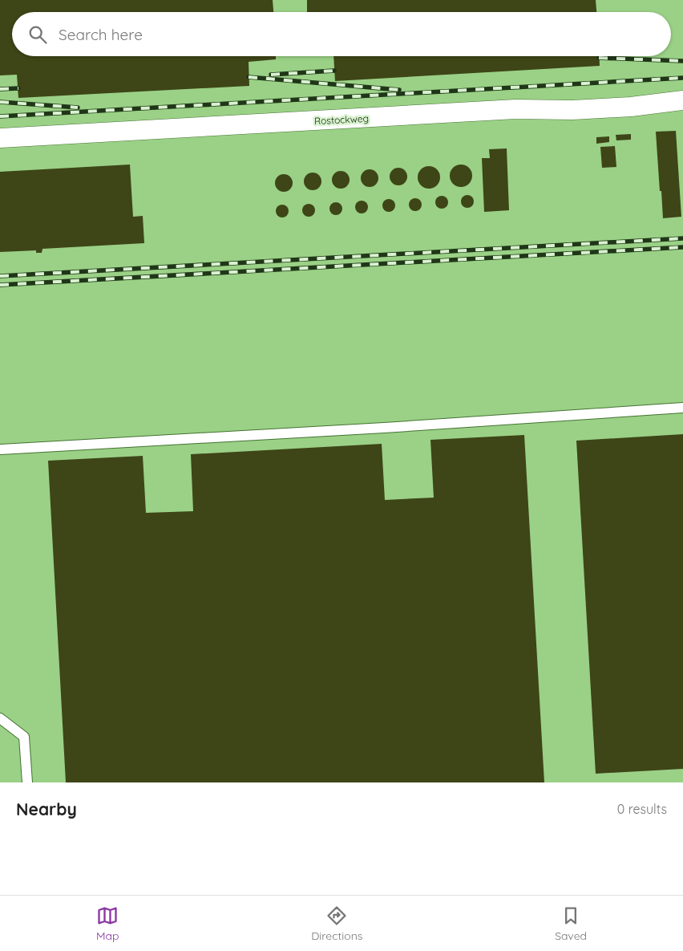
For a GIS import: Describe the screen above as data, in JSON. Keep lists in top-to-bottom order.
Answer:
{
  "streets": {
    "street": ["Rostockweg"]
  },
  "page": {
    "search": "Search here",
    "heading": ["Nearby", "0 results"],
    "nav": ["Map", "Directions", "Saved"]
  }
}
